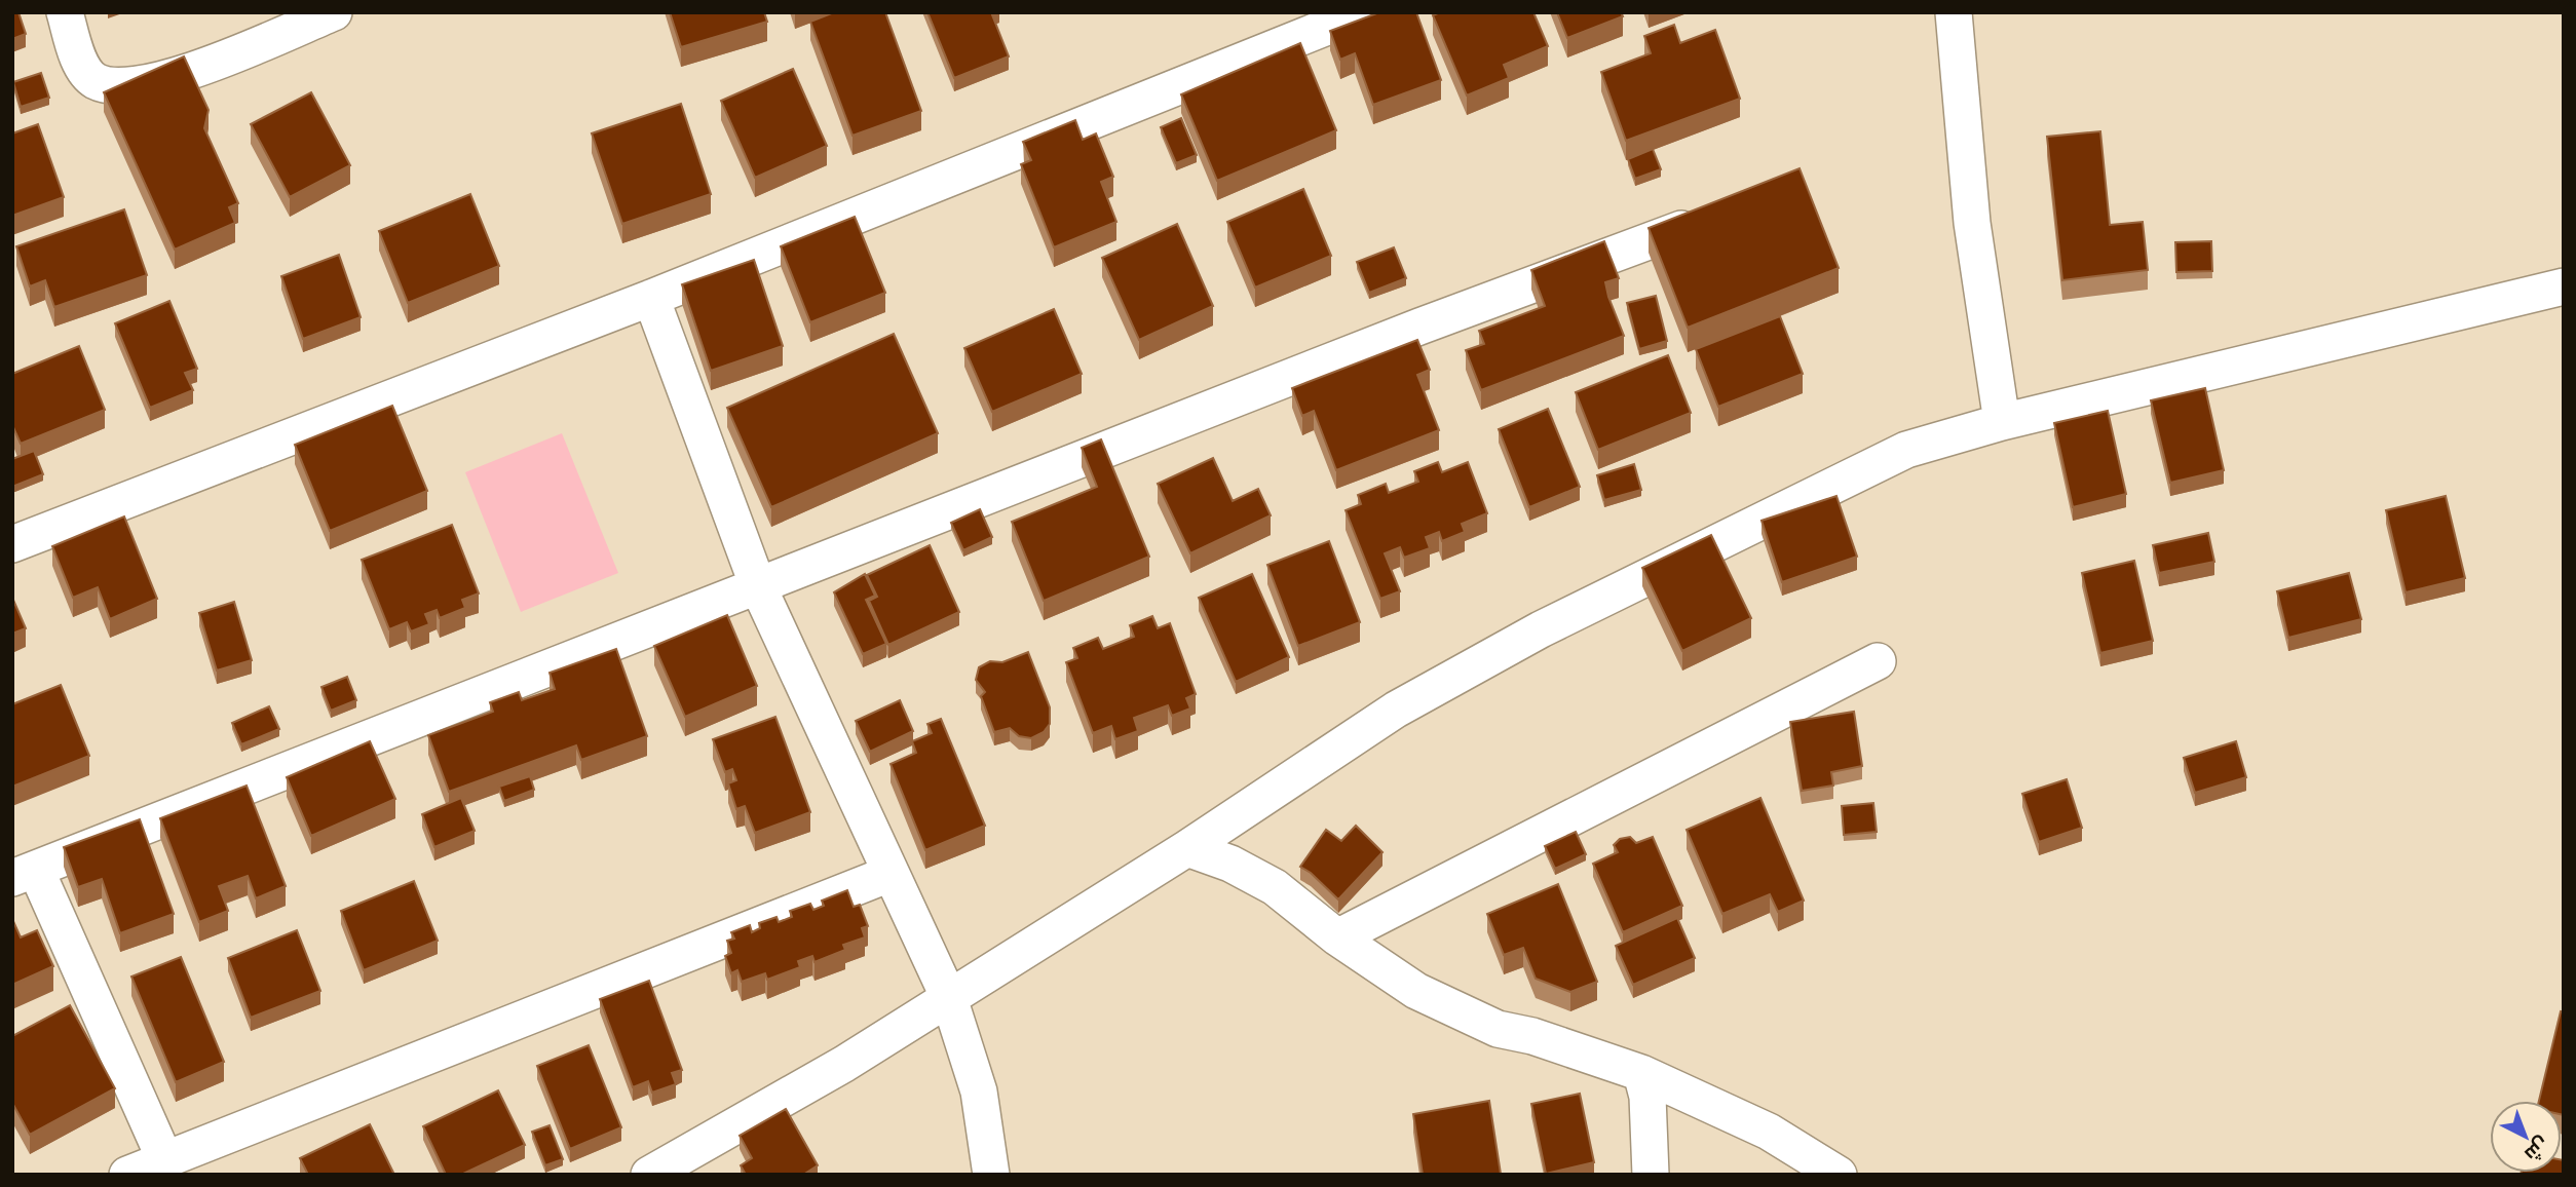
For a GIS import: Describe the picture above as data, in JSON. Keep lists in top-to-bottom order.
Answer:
{
  "north": "bottom right"
}
